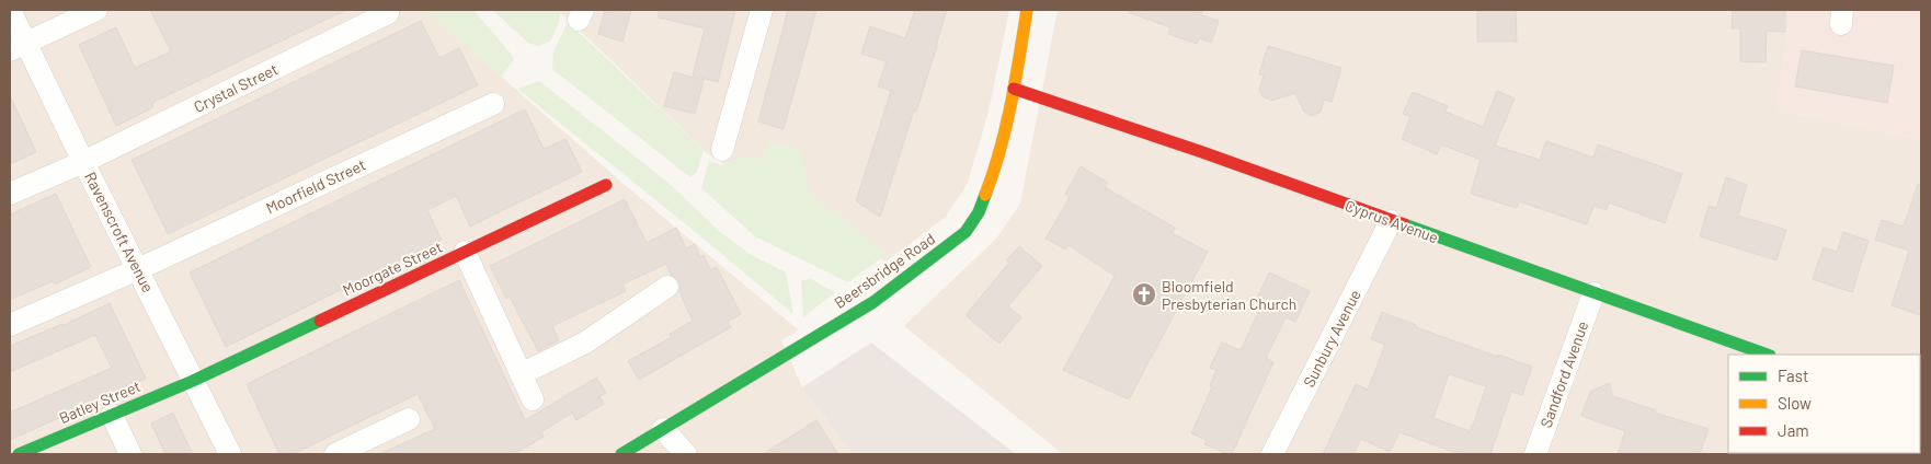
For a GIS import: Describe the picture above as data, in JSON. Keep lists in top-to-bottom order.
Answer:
{
  "streets": {
    "street": [
      "Crystal Street",
      "Moorfield Street",
      "Cyprus Avenue",
      "Ravenscroft Avenue",
      "Moorgate Street",
      "Beersbridge Road",
      "Sunbury Avenue",
      "Sandford Avenue",
      "Batley Street"
    ]
  },
  "crossings": [
    ["Crystal Street", "Ravenscroft Avenue"],
    ["Moorfield Street", "Ravenscroft Avenue"],
    ["Cyprus Avenue", "Beersbridge Road"],
    ["Cyprus Avenue", "Sunbury Avenue"],
    ["Cyprus Avenue", "Sandford Avenue"],
    ["Ravenscroft Avenue", "Moorgate Street"],
    ["Ravenscroft Avenue", "Batley Street"],
    ["Moorgate Street", "Batley Street"]
  ],
  "places": {
    "church": ["Bloomfield Presbyterian Church"]
  },
  "legend": ["Fast", "Slow", "Jam"]
}
